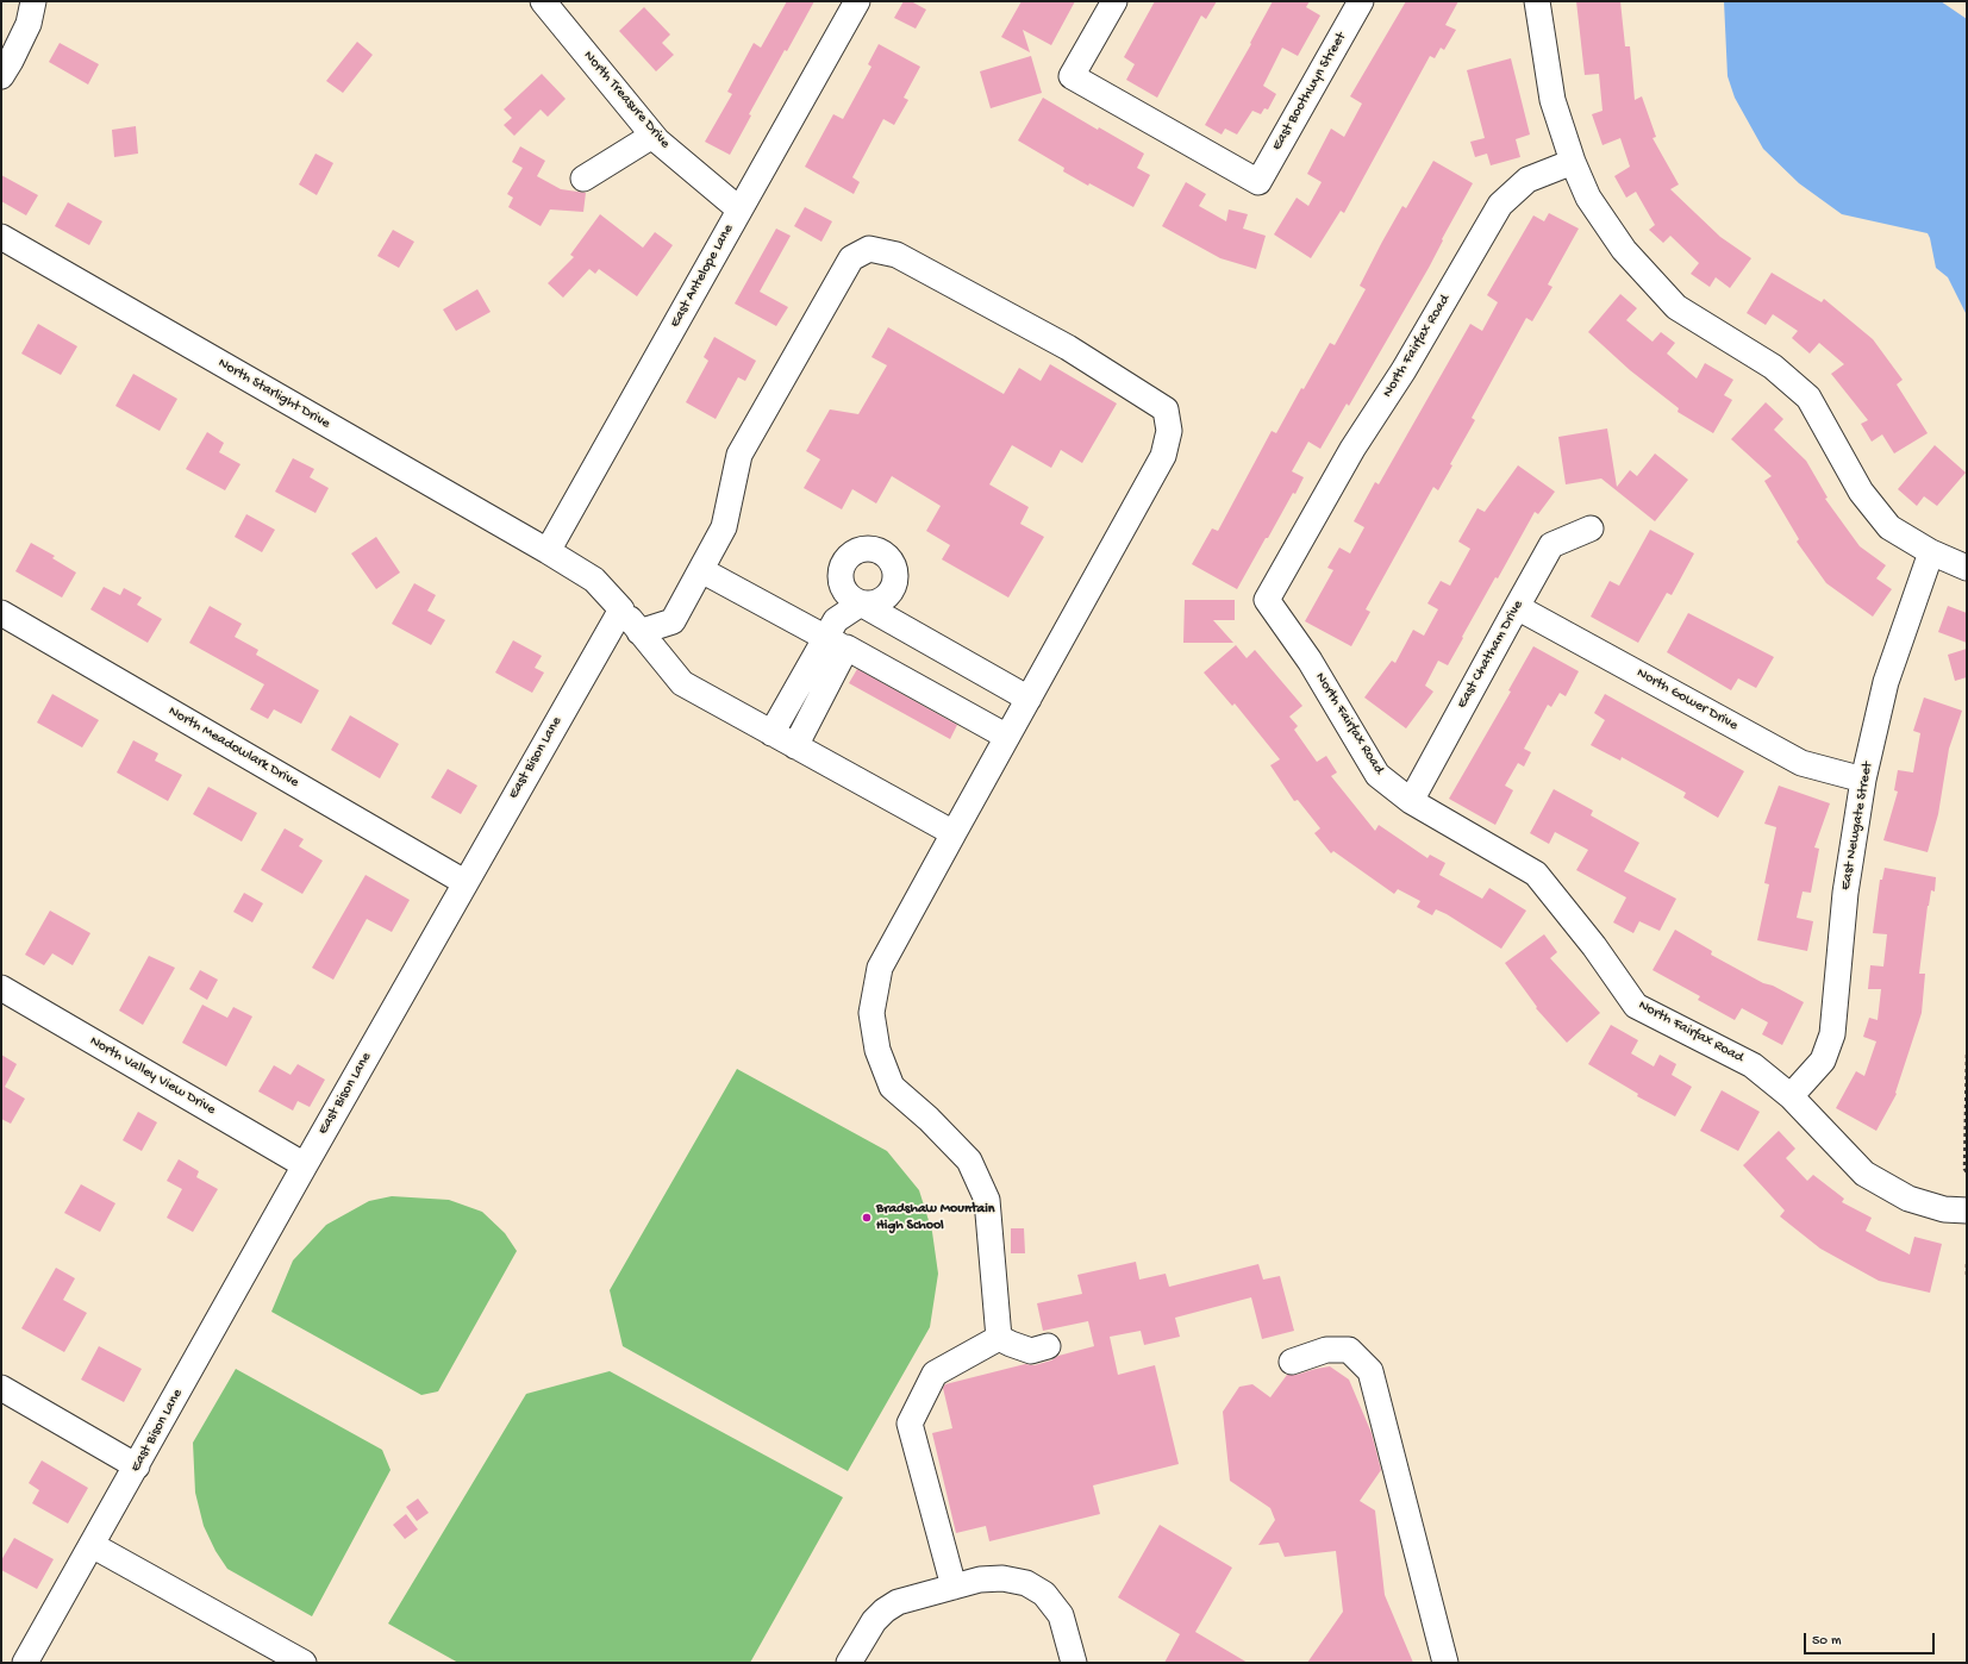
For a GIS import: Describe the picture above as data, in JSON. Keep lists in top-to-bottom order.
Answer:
{
  "streets": {
    "street": [
      "East Boothwyn Street",
      "North Treasure Drive",
      "East Antelope Lane",
      "North Fairfax Road",
      "North Starlight Drive",
      "East Chatham Drive",
      "North Gower Drive",
      "North Meadowlark Drive",
      "East Bison Lane",
      "East Newgate Street",
      "North Valley View Drive"
    ]
  },
  "crossings": [
    ["North Treasure Drive", "East Antelope Lane"],
    ["East Antelope Lane", "North Starlight Drive"],
    ["North Fairfax Road", "East Chatham Drive"],
    ["North Fairfax Road", "East Newgate Street"],
    ["East Chatham Drive", "North Gower Drive"],
    ["North Gower Drive", "East Newgate Street"],
    ["North Meadowlark Drive", "East Bison Lane"],
    ["East Bison Lane", "North Valley View Drive"]
  ],
  "places": ["Bradshaw Mountain High School"],
  "scale_bar": "50 m"
}
